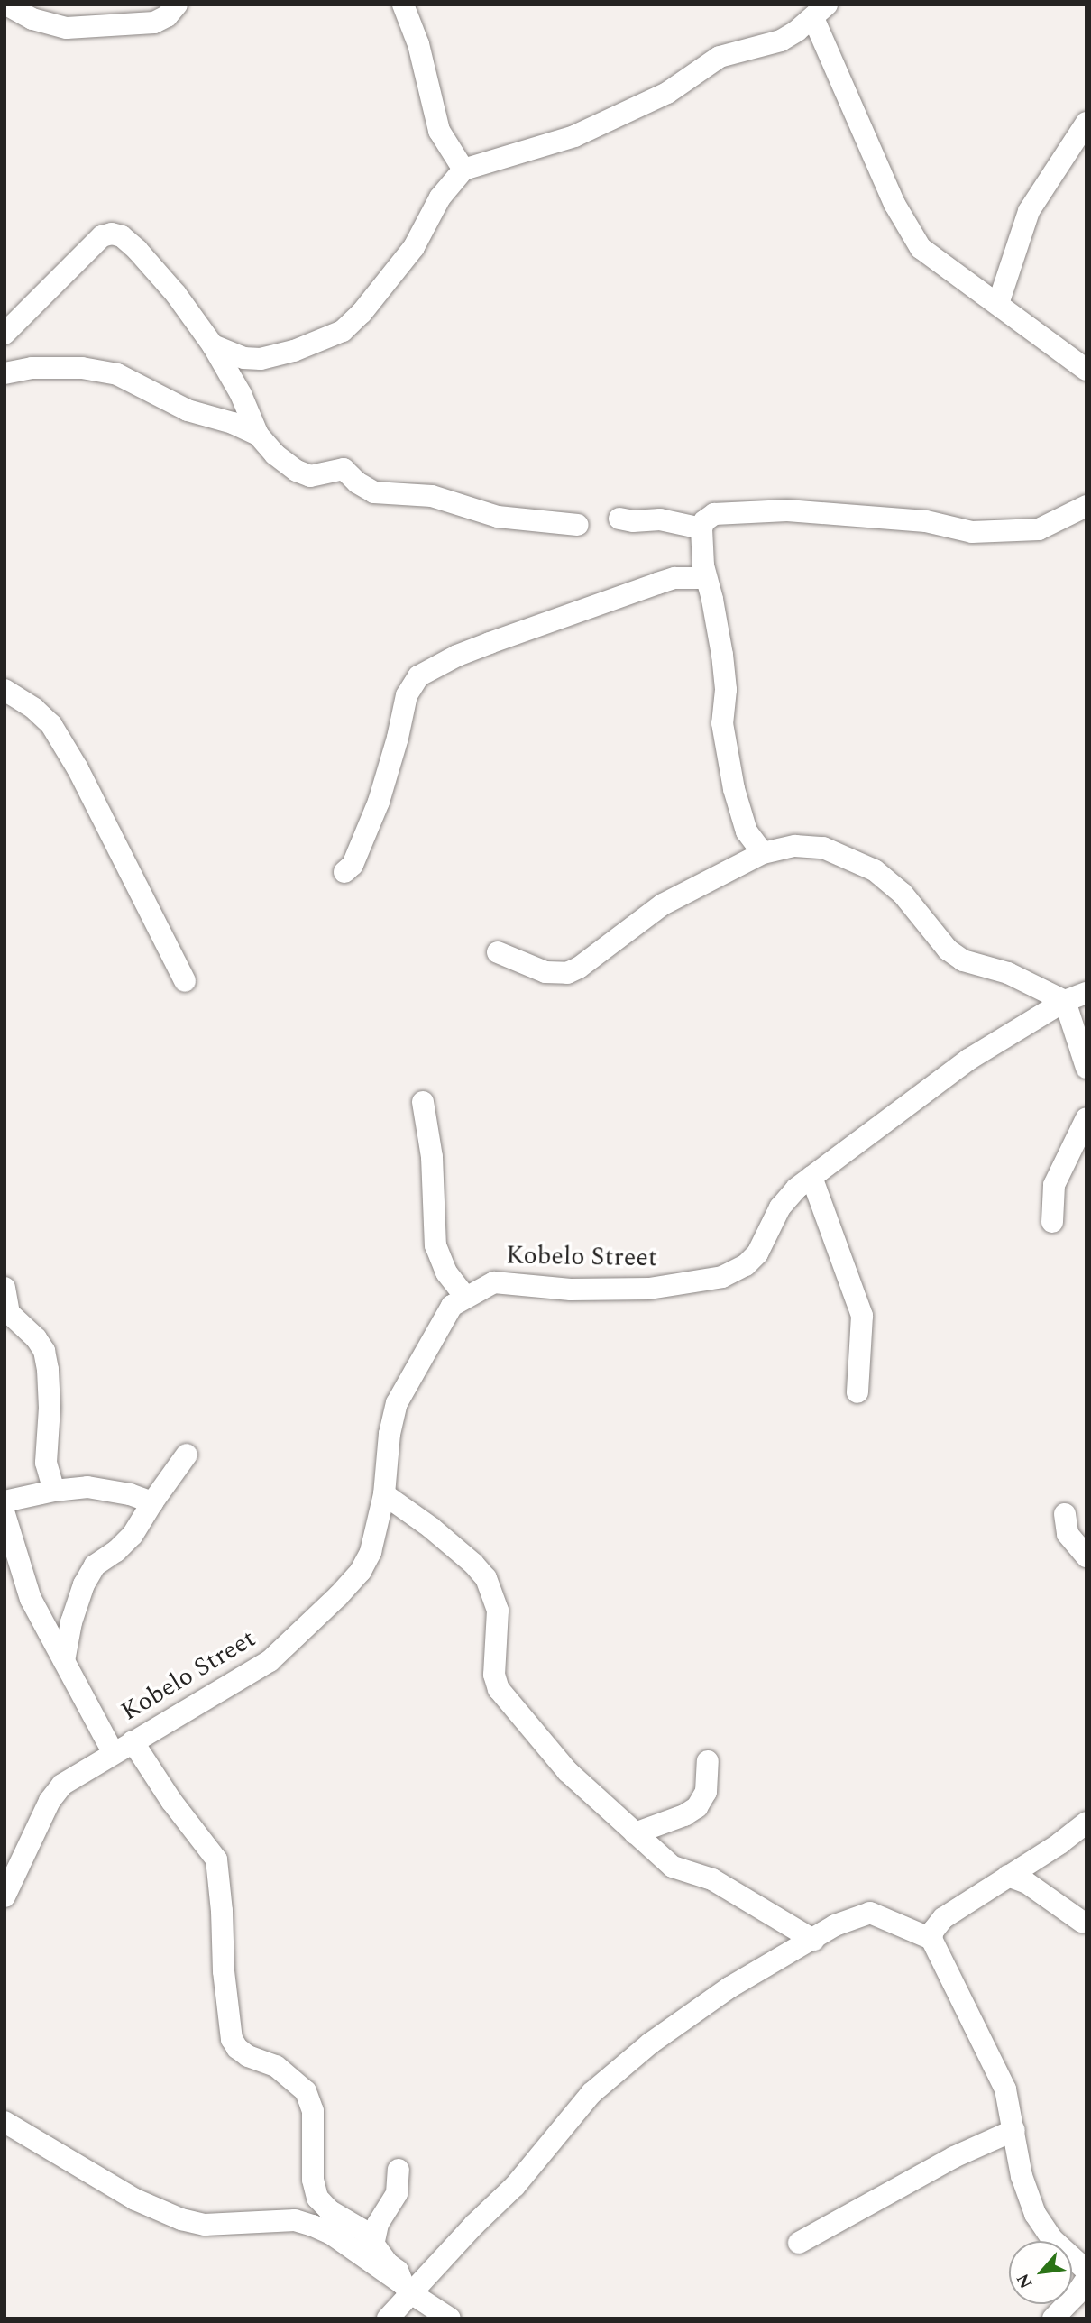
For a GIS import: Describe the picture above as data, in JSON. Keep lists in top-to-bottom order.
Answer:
{
  "streets": {
    "street": ["Kobelo Street"]
  },
  "north": "bottom left"
}
